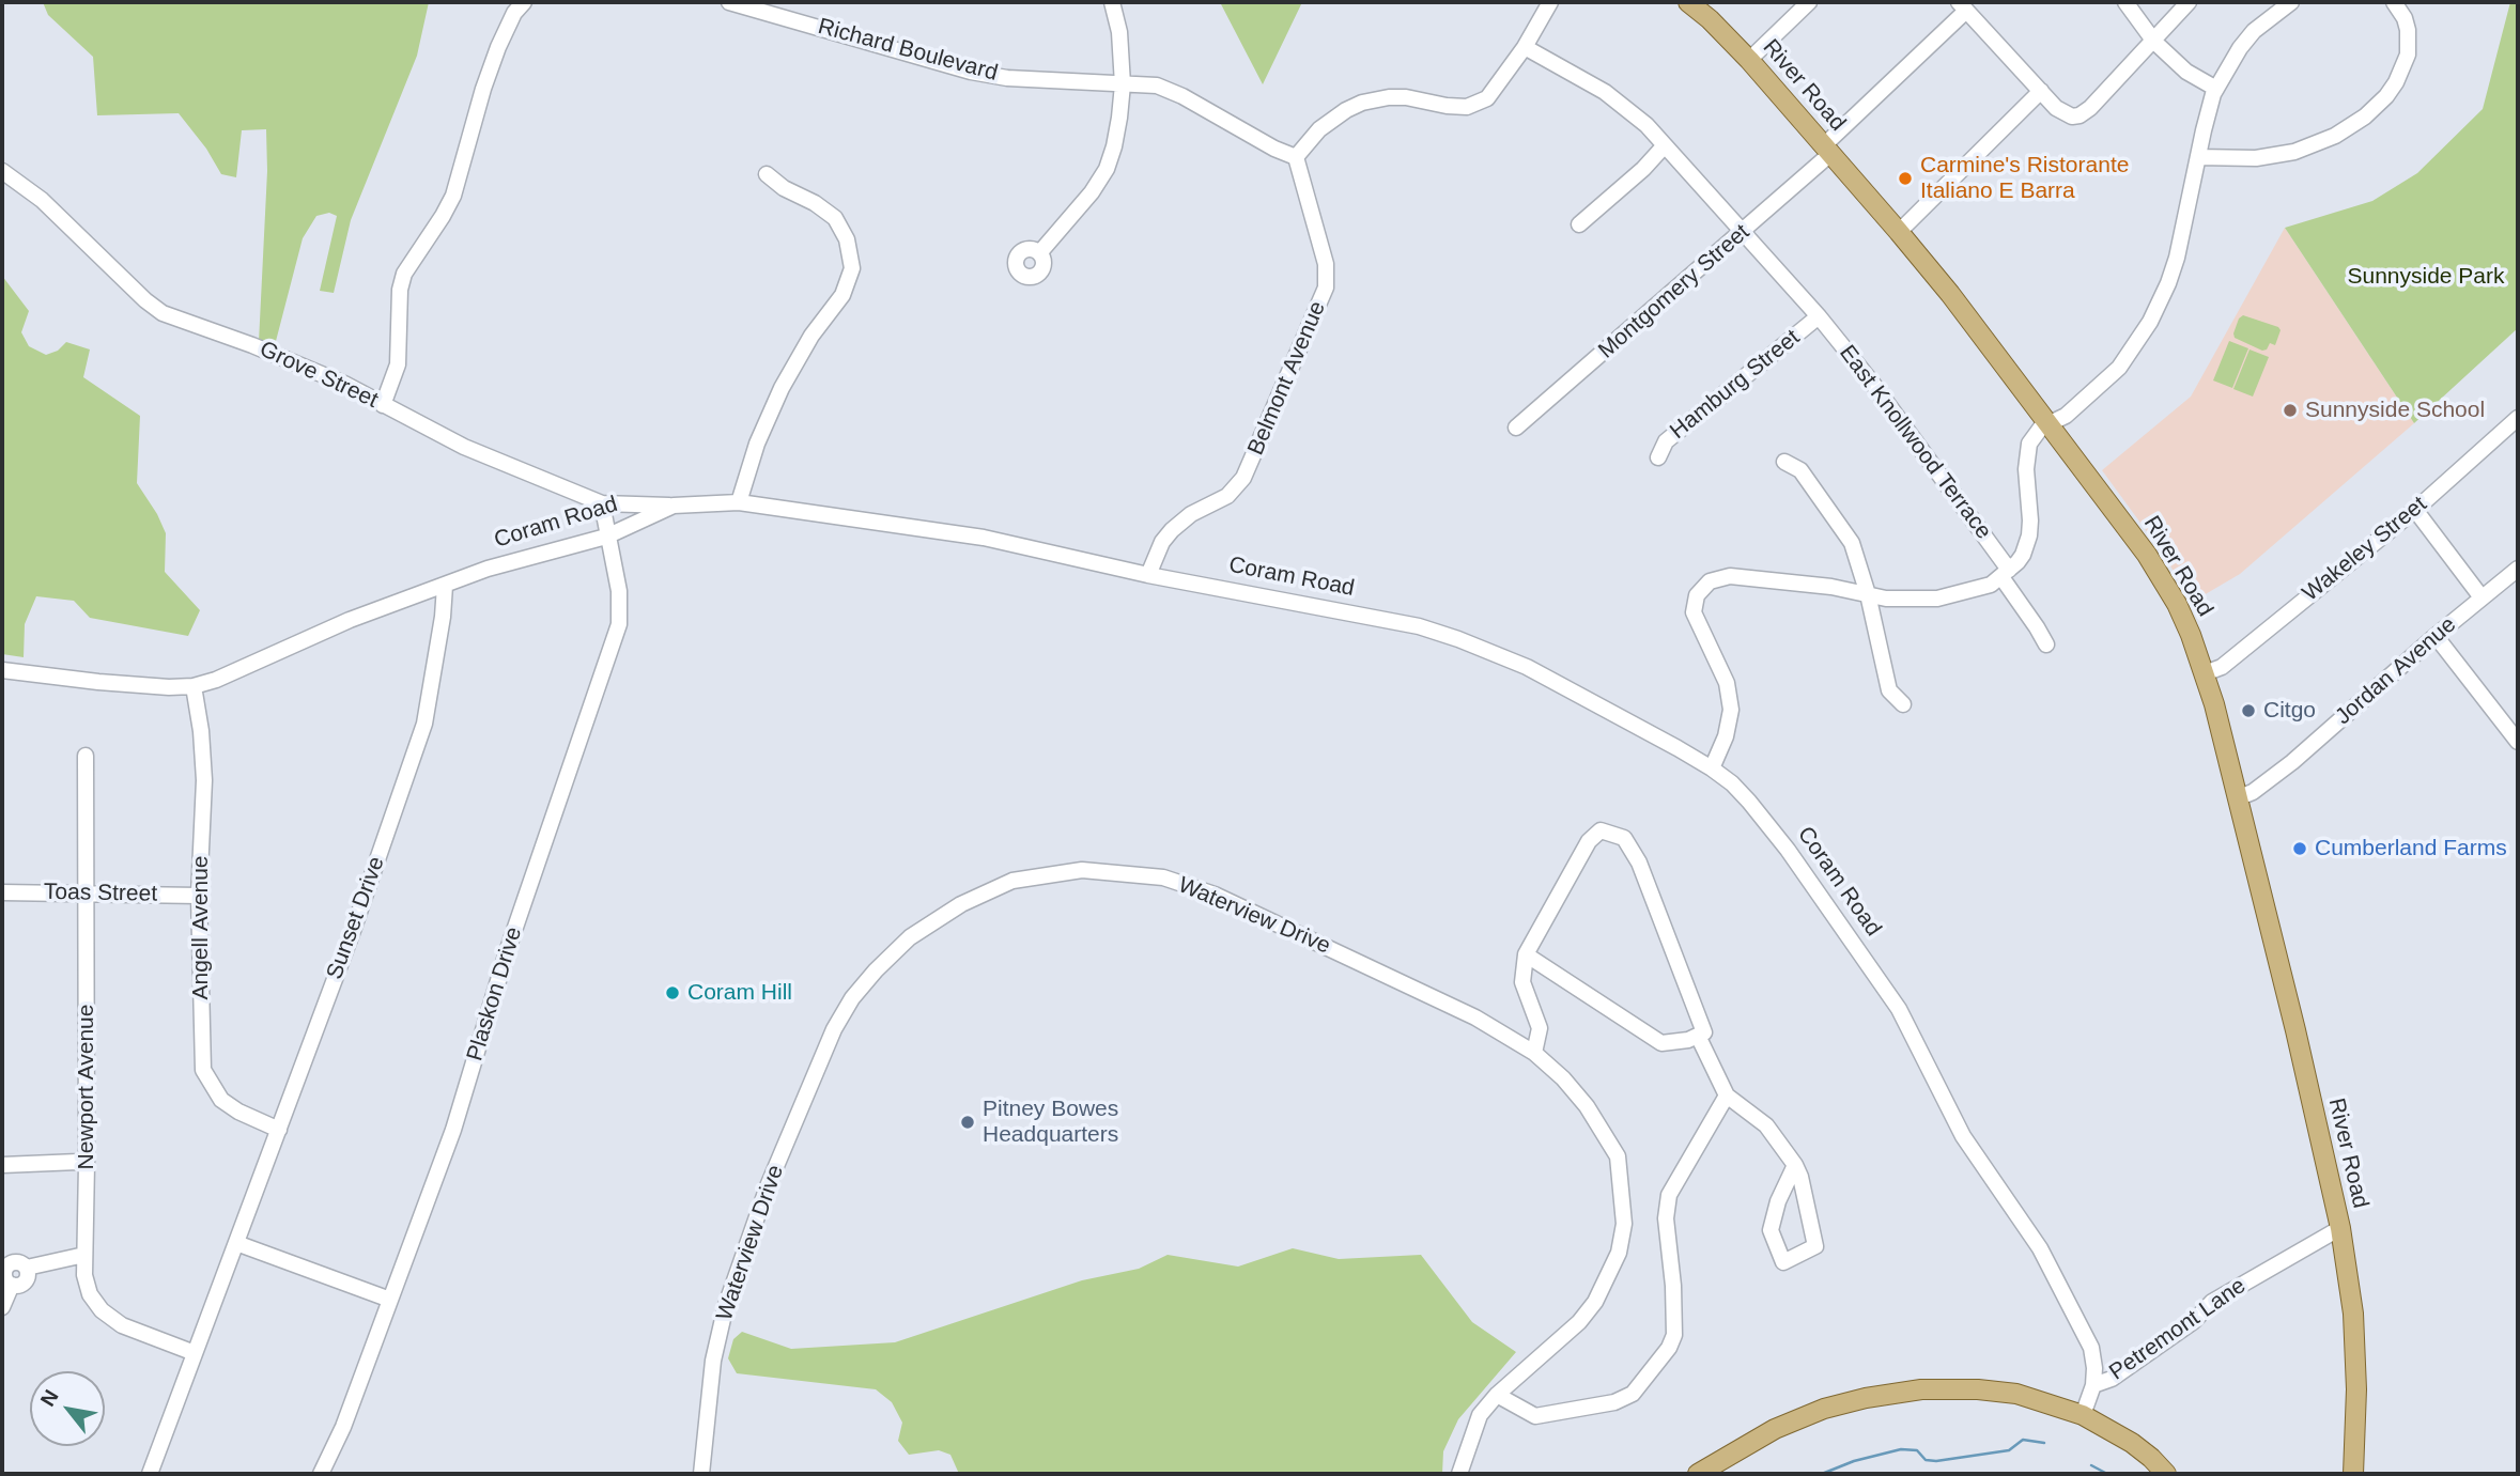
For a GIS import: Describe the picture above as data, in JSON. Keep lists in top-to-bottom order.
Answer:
{
  "streets": {
    "main road": ["River Road"],
    "street": [
      "Richard Boulevard",
      "Montgomery Street",
      "Grove Street",
      "Belmont Avenue",
      "Hamburg Street",
      "East Knollwood Terrace",
      "Coram Road",
      "Wakeley Street",
      "Jordan Avenue",
      "Toas Street",
      "Waterview Drive",
      "Sunset Drive",
      "Angell Avenue",
      "Plaskon Drive",
      "Newport Avenue",
      "Petremont Lane"
    ]
  },
  "crossings": [
    ["Richard Boulevard", "Belmont Avenue"],
    ["River Road", "Montgomery Street"],
    ["River Road", "Wakeley Street"],
    ["River Road", "Jordan Avenue"],
    ["River Road", "Petremont Lane"],
    ["Montgomery Street", "East Knollwood Terrace"],
    ["Grove Street", "Coram Road"],
    ["Grove Street", "Plaskon Drive"],
    ["Belmont Avenue", "Coram Road"],
    ["Hamburg Street", "East Knollwood Terrace"],
    ["Coram Road", "Sunset Drive"],
    ["Coram Road", "Angell Avenue"],
    ["Coram Road", "Plaskon Drive"],
    ["Coram Road", "Petremont Lane"],
    ["Toas Street", "Angell Avenue"],
    ["Toas Street", "Newport Avenue"],
    ["Sunset Drive", "Angell Avenue"],
    ["Sunset Drive", "Newport Avenue"]
  ],
  "parks": ["Sunnyside Park"],
  "places": [
    "Carmine's Ristorante Italiano E Barra",
    "Sunnyside School",
    "Citgo",
    "Cumberland Farms",
    "Coram Hill",
    "Pitney Bowes Headquarters"
  ],
  "north": "top left"
}
